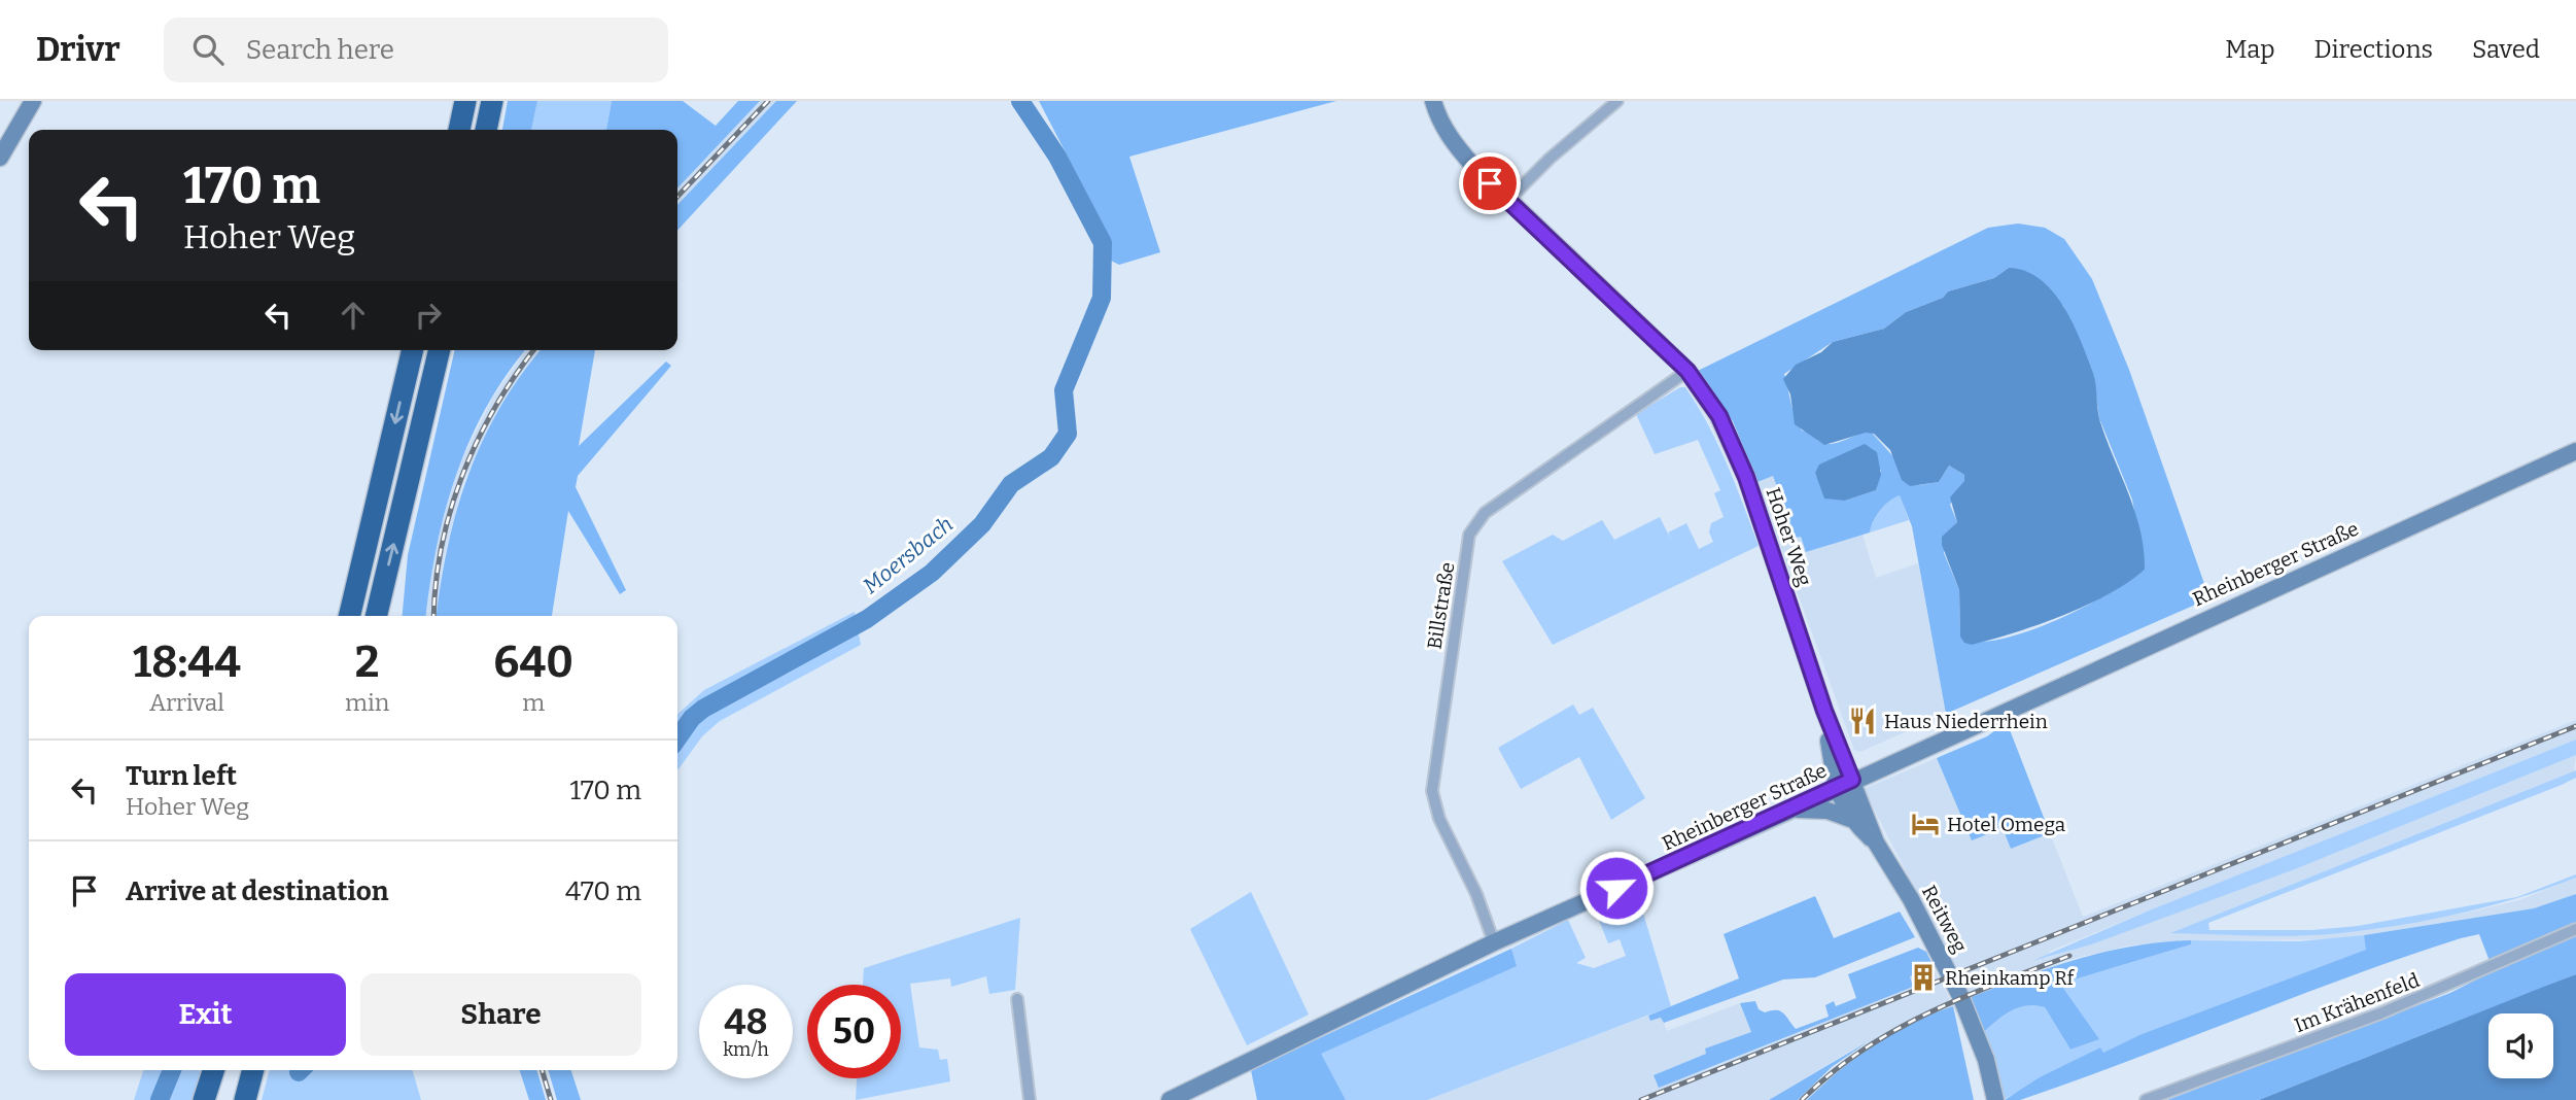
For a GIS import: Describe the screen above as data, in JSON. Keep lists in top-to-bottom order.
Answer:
{
  "streets": {
    "main road": ["Hoher Weg", "Rheinberger Straße", "Reitweg"],
    "street": ["Billstraße", "Im Krähenfeld"]
  },
  "crossings": [
    ["Hoher Weg", "Rheinberger Straße"],
    ["Hoher Weg", "Billstraße"],
    ["Hoher Weg", "Reitweg"],
    ["Rheinberger Straße", "Billstraße"],
    ["Rheinberger Straße", "Reitweg"]
  ],
  "water": ["Moersbach"],
  "places": {
    "restaurant": ["Haus Niederrhein"],
    "hotel": ["Hotel Omega"],
    "building": ["Rheinkamp Rf"]
  },
  "page": {
    "header": "Drivr",
    "search": "Search here",
    "nav": ["Map", "Directions", "Saved"],
    "turn": ["170 m", "Hoher Weg"],
    "eta": [
      "18:44",
      "Arrival",
      "2",
      "min",
      "640",
      "m"
    ],
    "list": [
      {
        "name": "Turn left",
        "note": "Hoher Weg",
        "value": "170 m"
      },
      {
        "name": "Arrive at destination",
        "value": "470 m"
      }
    ],
    "buttons": ["Exit", "Share"],
    "speed": "48 km/h",
    "limit": "50"
  }
}
